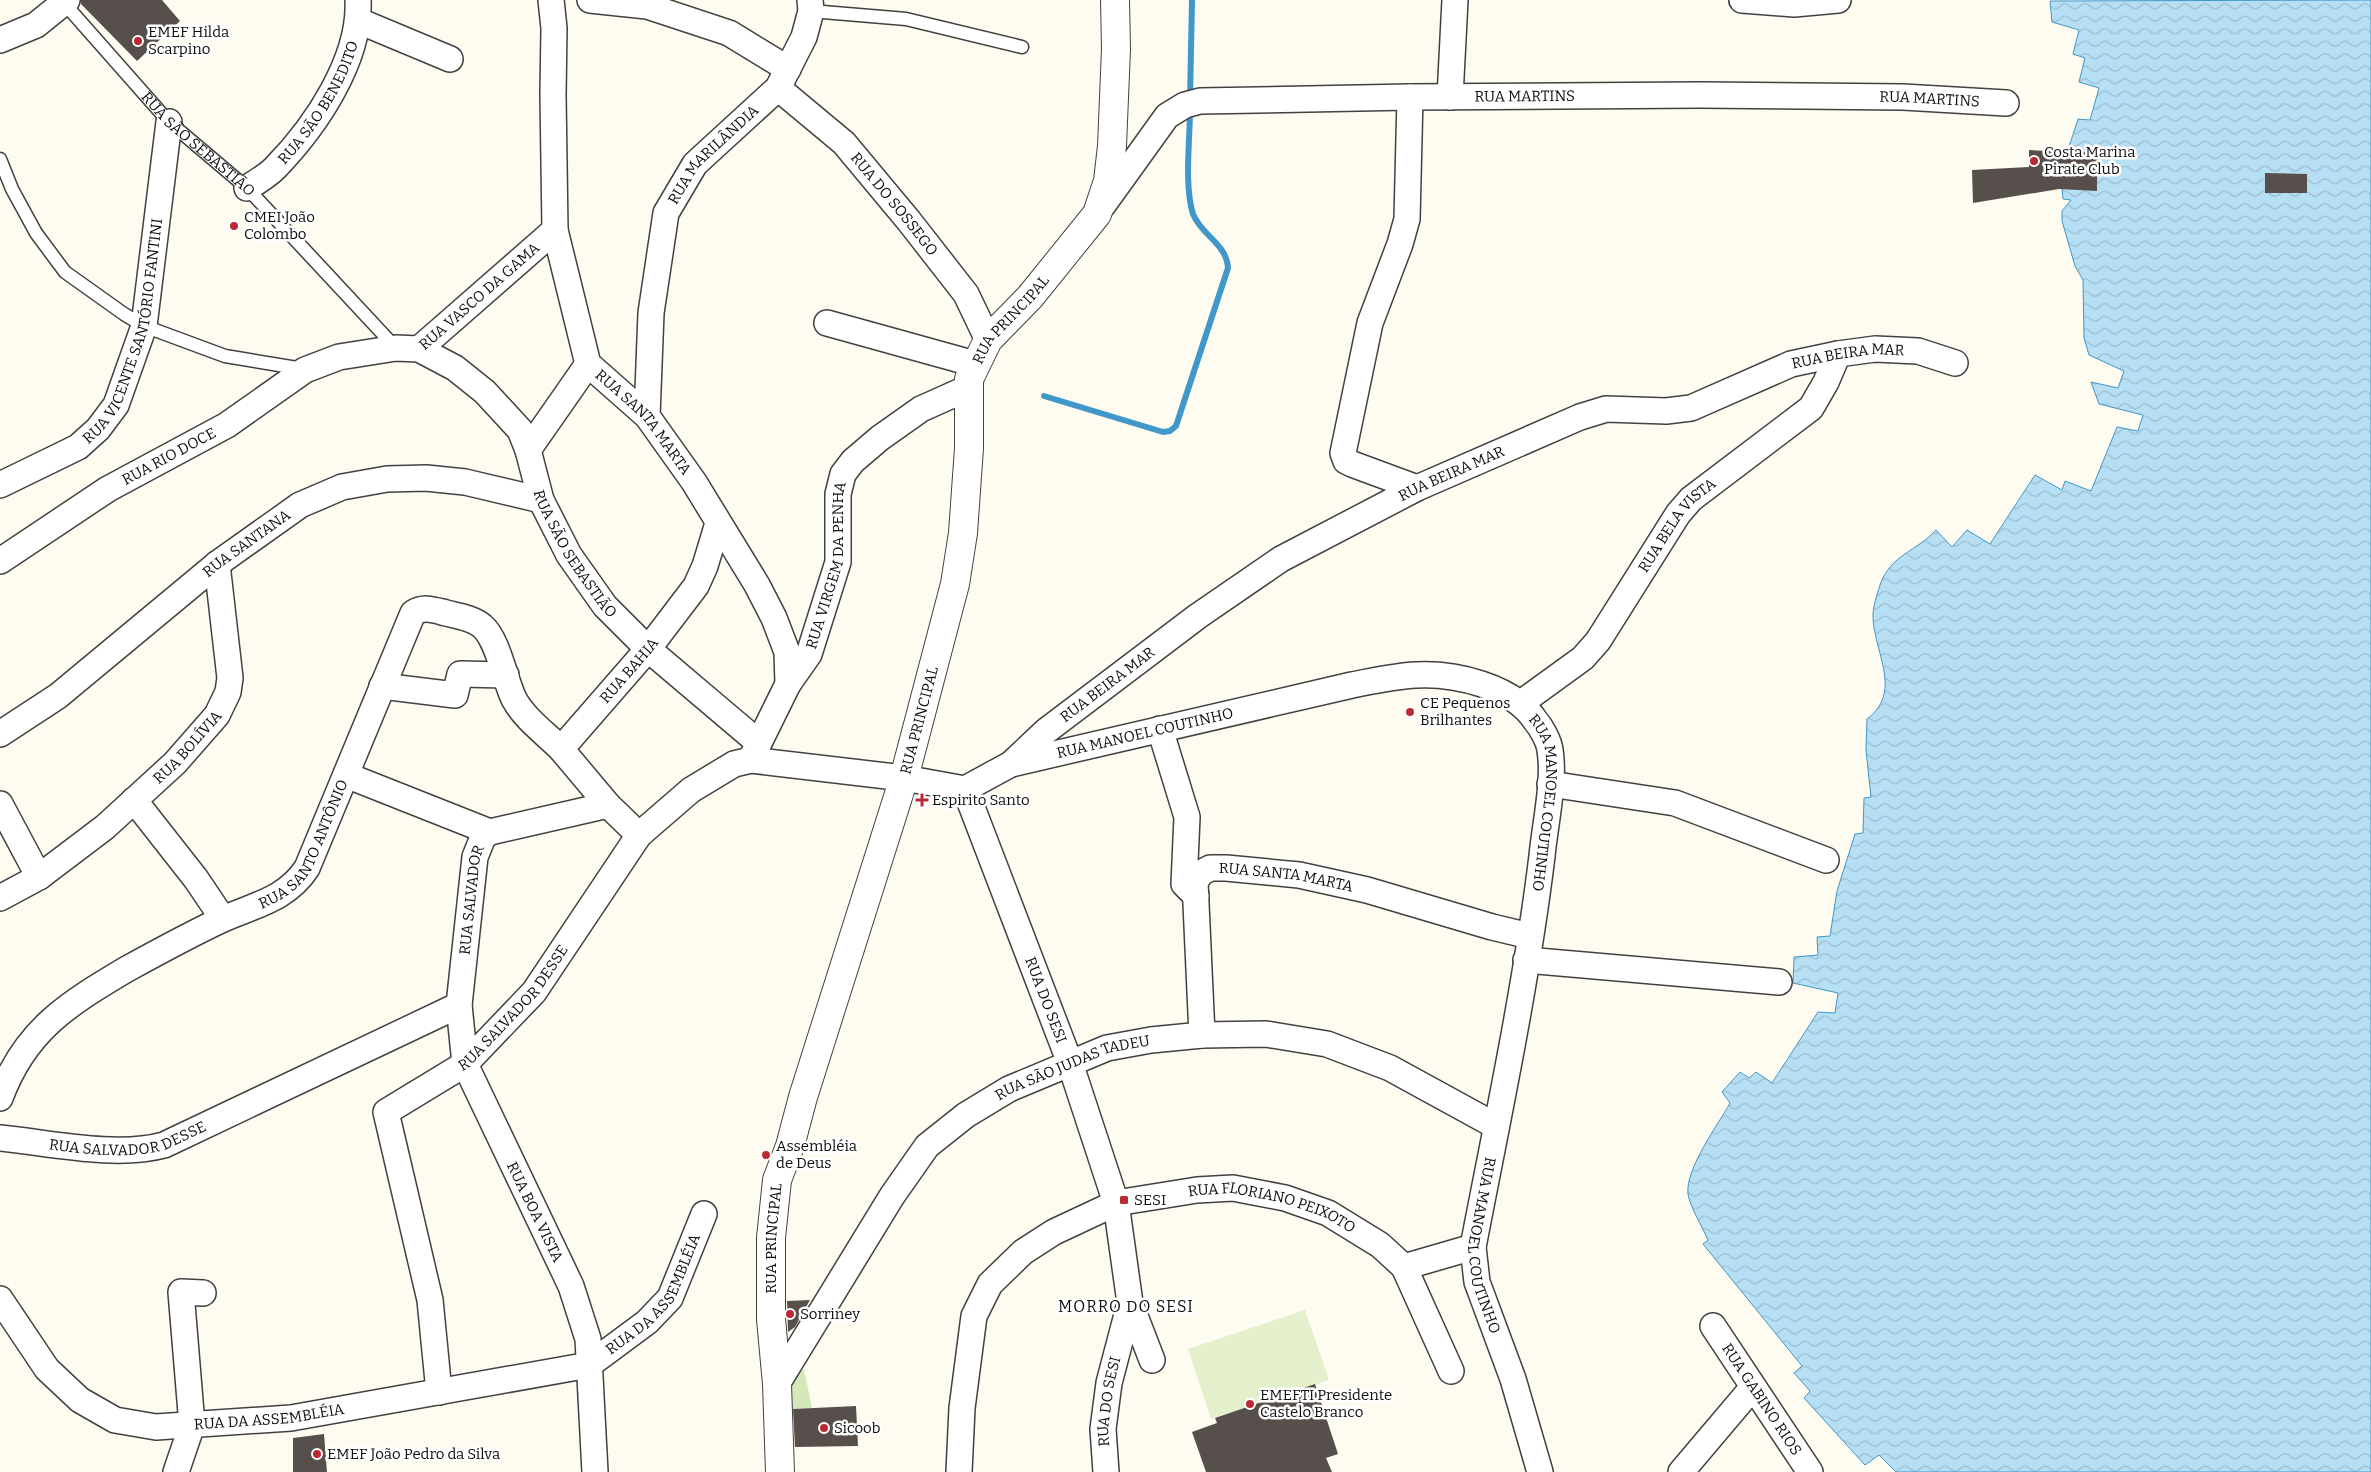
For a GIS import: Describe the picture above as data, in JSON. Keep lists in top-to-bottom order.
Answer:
{
  "streets": {
    "street": [
      "RUA MARTINS",
      "RUA SÃO BENEDITO",
      "RUA SÃO SEBASTIÃO",
      "RUA MARILÂNDIA",
      "RUA DO SOSSEGO",
      "RUA VASCO DA GAMA",
      "RUA PRINCIPAL",
      "RUA VICENTE SANTÓRIO FANTINI",
      "RUA BEIRA MAR",
      "RUA SANTA MARTA",
      "RUA RIO DOCE",
      "RUA BELA VISTA",
      "RUA SANTANA",
      "RUA VIRGEM DA PENHA",
      "RUA BAHIA",
      "RUA MANOEL COUTINHO",
      "RUA BOLÍVIA",
      "RUA SANTO ANTÔNIO",
      "RUA SALVADOR",
      "RUA SALVADOR DESSE",
      "RUA DO SESI",
      "RUA SÃO JUDAS TADEU",
      "RUA BOA VISTA",
      "RUA FLORIANO PEIXOTO",
      "RUA DA ASSEMBLÉIA",
      "RUA GABINO RIOS"
    ]
  },
  "crossings": [
    ["RUA MARTINS", "RUA PRINCIPAL"],
    ["RUA SÃO BENEDITO", "RUA SÃO SEBASTIÃO"],
    ["RUA SÃO SEBASTIÃO", "RUA VASCO DA GAMA"],
    ["RUA SÃO SEBASTIÃO", "RUA VICENTE SANTÓRIO FANTINI"],
    ["RUA SÃO SEBASTIÃO", "RUA SANTA MARTA"],
    ["RUA SÃO SEBASTIÃO", "RUA SANTANA"],
    ["RUA SÃO SEBASTIÃO", "RUA BAHIA"],
    ["RUA SÃO SEBASTIÃO", "RUA SALVADOR DESSE"],
    ["RUA MARILÂNDIA", "RUA DO SOSSEGO"],
    ["RUA MARILÂNDIA", "RUA SANTA MARTA"],
    ["RUA DO SOSSEGO", "RUA PRINCIPAL"],
    ["RUA VASCO DA GAMA", "RUA SANTA MARTA"],
    ["RUA VASCO DA GAMA", "RUA RIO DOCE"],
    ["RUA PRINCIPAL", "RUA VIRGEM DA PENHA"],
    ["RUA PRINCIPAL", "RUA SALVADOR DESSE"],
    ["RUA PRINCIPAL", "RUA SÃO JUDAS TADEU"],
    ["RUA BEIRA MAR", "RUA BELA VISTA"],
    ["RUA BEIRA MAR", "RUA MANOEL COUTINHO"],
    ["RUA SANTA MARTA", "RUA VIRGEM DA PENHA"],
    ["RUA SANTA MARTA", "RUA BAHIA"],
    ["RUA SANTA MARTA", "RUA MANOEL COUTINHO"],
    ["RUA SANTA MARTA", "RUA SALVADOR DESSE"],
    ["RUA SANTA MARTA", "RUA SÃO JUDAS TADEU"],
    ["RUA BELA VISTA", "RUA MANOEL COUTINHO"],
    ["RUA SANTANA", "RUA BOLÍVIA"],
    ["RUA BAHIA", "RUA SANTO ANTÔNIO"],
    ["RUA MANOEL COUTINHO", "RUA DO SESI"],
    ["RUA MANOEL COUTINHO", "RUA SÃO JUDAS TADEU"],
    ["RUA SALVADOR", "RUA SALVADOR DESSE"],
    ["RUA SALVADOR DESSE", "RUA BOA VISTA"],
    ["RUA DO SESI", "RUA SÃO JUDAS TADEU"],
    ["RUA DO SESI", "RUA FLORIANO PEIXOTO"],
    ["RUA BOA VISTA", "RUA DA ASSEMBLÉIA"]
  ],
  "districts": ["MORRO DO SESI"],
  "places": {
    "other": [
      "EMEF Hilda Scarpino",
      "Costa Marina Pirate Club",
      "CMEI João Colombo",
      "CE Pequenos Brilhantes",
      "Assembléia de Deus",
      "Sorriney",
      "EMEFTI Presidente Castelo Branco",
      "Sicoob",
      "EMEF João Pedro da Silva"
    ],
    "health": ["Espirito Santo"],
    "transit": ["SESI"]
  }
}
